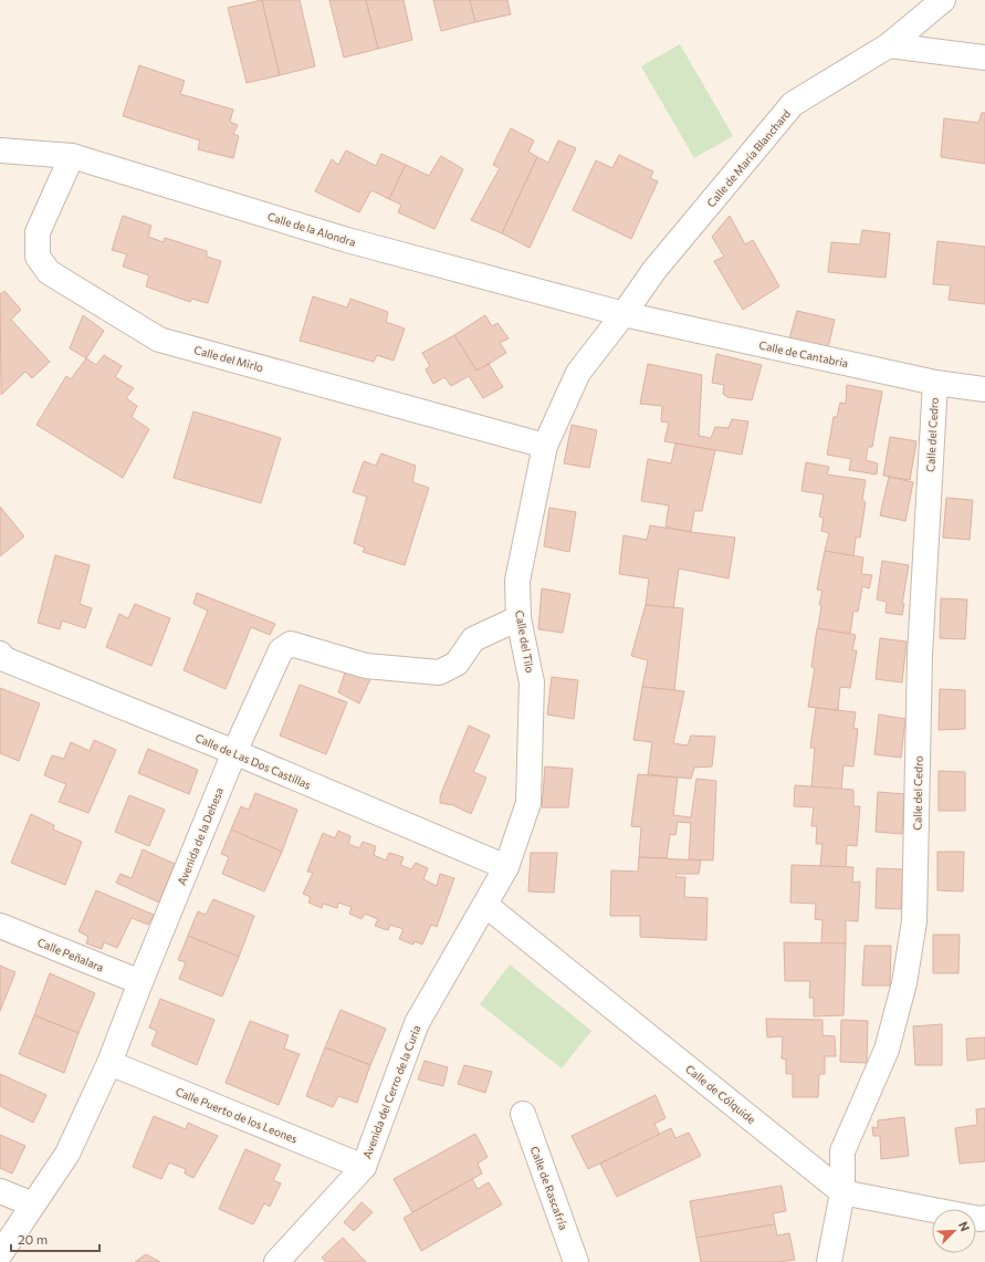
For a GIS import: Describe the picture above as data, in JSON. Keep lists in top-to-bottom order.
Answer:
{
  "streets": {
    "street": [
      "Calle de María Blanchard",
      "Calle de la Alondra",
      "Calle de Cantabria",
      "Calle del Mirlo",
      "Calle del Cedro",
      "Calle del Tilo",
      "Calle de Las Dos Castillas",
      "Avenida de la Dehesa",
      "Calle Peñalara",
      "Avenida del Cerro de la Curia",
      "Calle de Cólquide",
      "Calle Puerto de los Leones",
      "Calle de Rascafría"
    ]
  },
  "crossings": [
    ["Calle de María Blanchard", "Calle de la Alondra"],
    ["Calle de María Blanchard", "Calle de Cantabria"],
    ["Calle de María Blanchard", "Calle del Tilo"],
    ["Calle de la Alondra", "Calle de Cantabria"],
    ["Calle de la Alondra", "Calle del Mirlo"],
    ["Calle de la Alondra", "Calle del Tilo"],
    ["Calle de Cantabria", "Calle del Cedro"],
    ["Calle de Cantabria", "Calle del Tilo"],
    ["Calle del Mirlo", "Calle del Tilo"],
    ["Calle del Cedro", "Calle de Cólquide"],
    ["Calle del Tilo", "Calle de Las Dos Castillas"],
    ["Calle del Tilo", "Avenida de la Dehesa"],
    ["Calle del Tilo", "Avenida del Cerro de la Curia"],
    ["Calle del Tilo", "Calle de Cólquide"],
    ["Calle de Las Dos Castillas", "Avenida de la Dehesa"],
    ["Avenida de la Dehesa", "Calle Peñalara"],
    ["Avenida de la Dehesa", "Calle Puerto de los Leones"],
    ["Avenida del Cerro de la Curia", "Calle de Cólquide"],
    ["Avenida del Cerro de la Curia", "Calle Puerto de los Leones"]
  ],
  "scale_bar": "20 m",
  "north": "top right"
}
